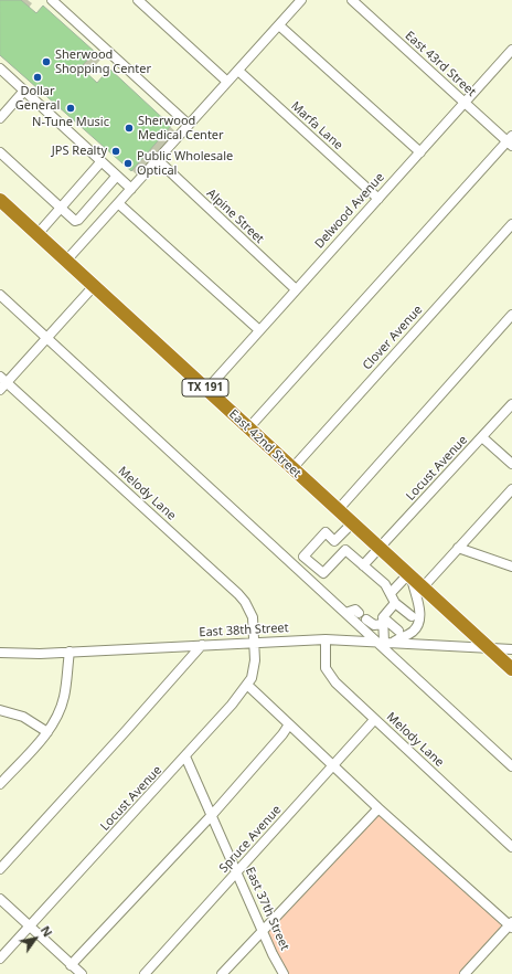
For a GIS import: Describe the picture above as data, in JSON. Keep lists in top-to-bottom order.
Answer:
{
  "streets": {
    "highway": ["TX 191", "East 42nd Street"],
    "street": [
      "East 43rd Street",
      "Marfa Lane",
      "Delwood Avenue",
      "Alpine Street",
      "Clover Avenue",
      "Locust Avenue",
      "Melody Lane",
      "East 38th Street",
      "Spruce Avenue",
      "East 37th Street"
    ]
  },
  "crossings": [
    ["East 43rd Street", "Delwood Avenue"],
    ["Marfa Lane", "Delwood Avenue"],
    ["Delwood Avenue", "Alpine Street"],
    ["Delwood Avenue", "East 42nd Street"],
    ["Clover Avenue", "East 42nd Street"],
    ["East 42nd Street", "Locust Avenue"],
    ["East 42nd Street", "East 38th Street"],
    ["Locust Avenue", "Melody Lane"],
    ["Locust Avenue", "East 38th Street"],
    ["Locust Avenue", "East 37th Street"],
    ["Melody Lane", "East 38th Street"],
    ["Melody Lane", "Spruce Avenue"],
    ["Spruce Avenue", "East 37th Street"]
  ],
  "places": [
    "Sherwood Shopping Center",
    "Dollar General",
    "N-Tune Music",
    "Sherwood Medical Center",
    "JPS Realty",
    "Public Wholesale Optical"
  ],
  "north": "top right"
}
